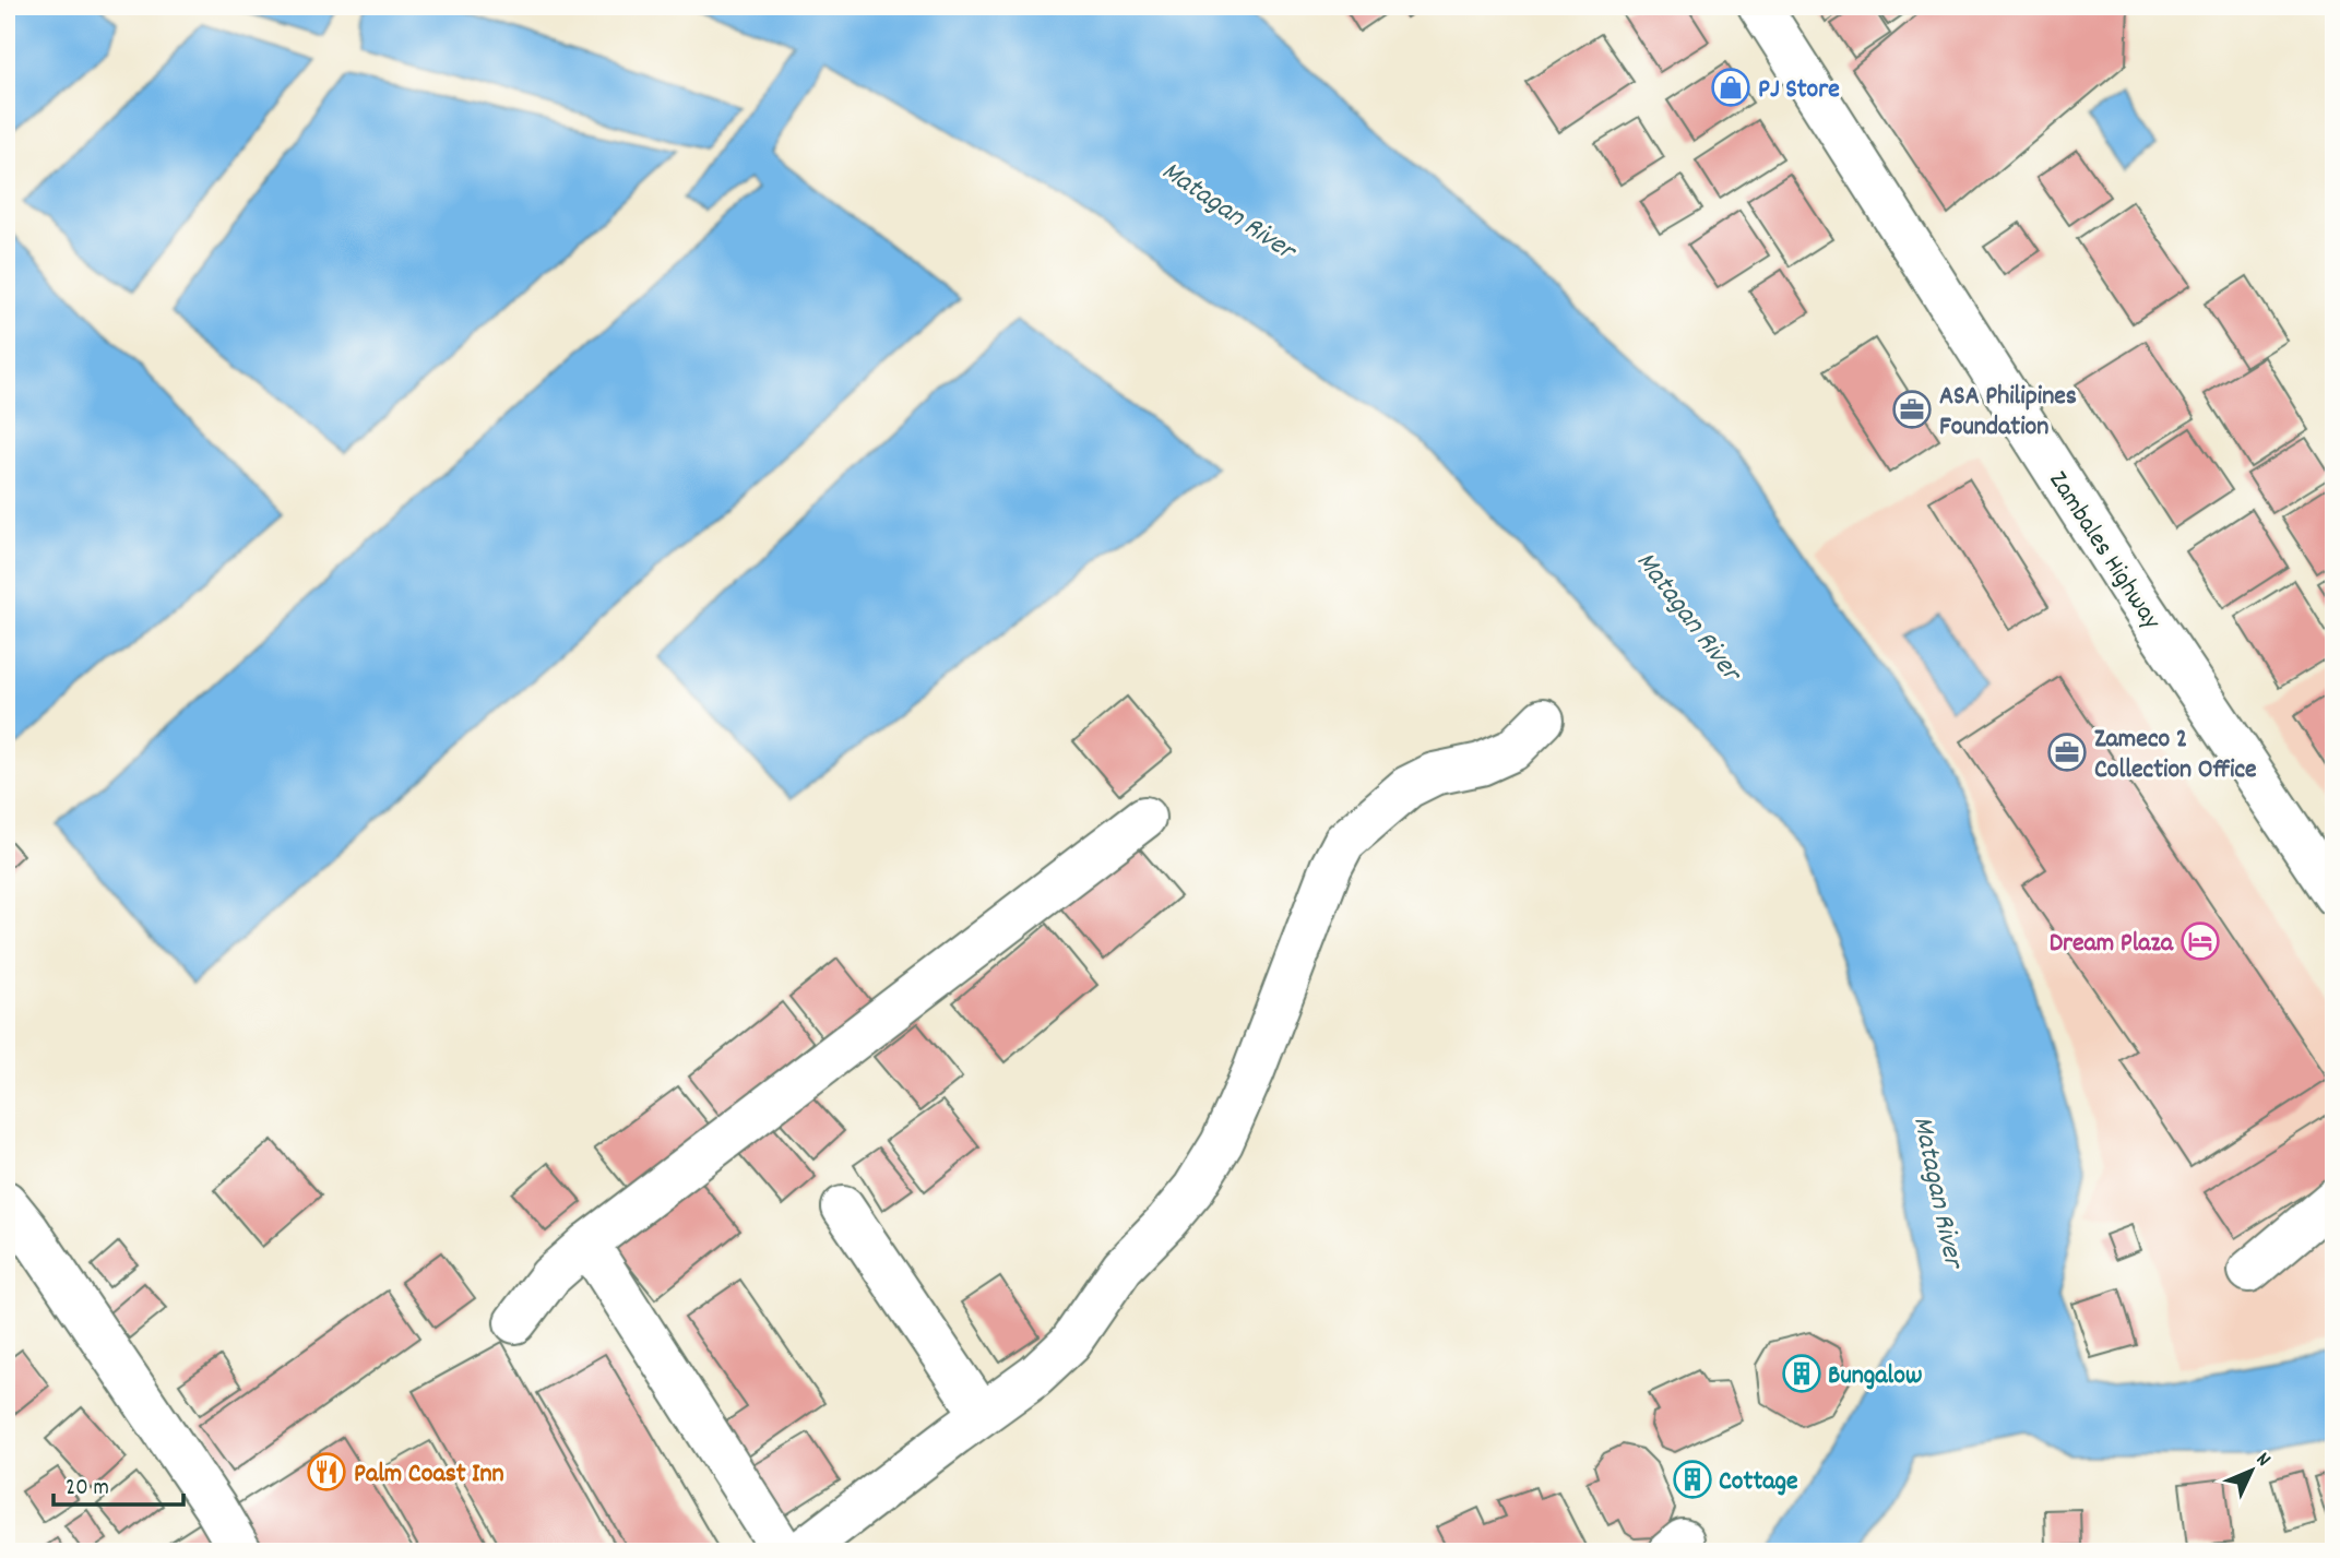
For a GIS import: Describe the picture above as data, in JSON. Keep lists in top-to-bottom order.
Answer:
{
  "streets": {
    "street": ["Zambales Highway"]
  },
  "water": ["Matagan River"],
  "places": {
    "shop": ["PJ Store"],
    "office": ["ASA Philipines Foundation", "Zameco 2 Collection Office"],
    "hotel": ["Dream Plaza"],
    "building": ["Bungalow", "Cottage"],
    "restaurant": ["Palm Coast Inn"]
  },
  "scale_bar": "20 m",
  "north": "top right"
}
